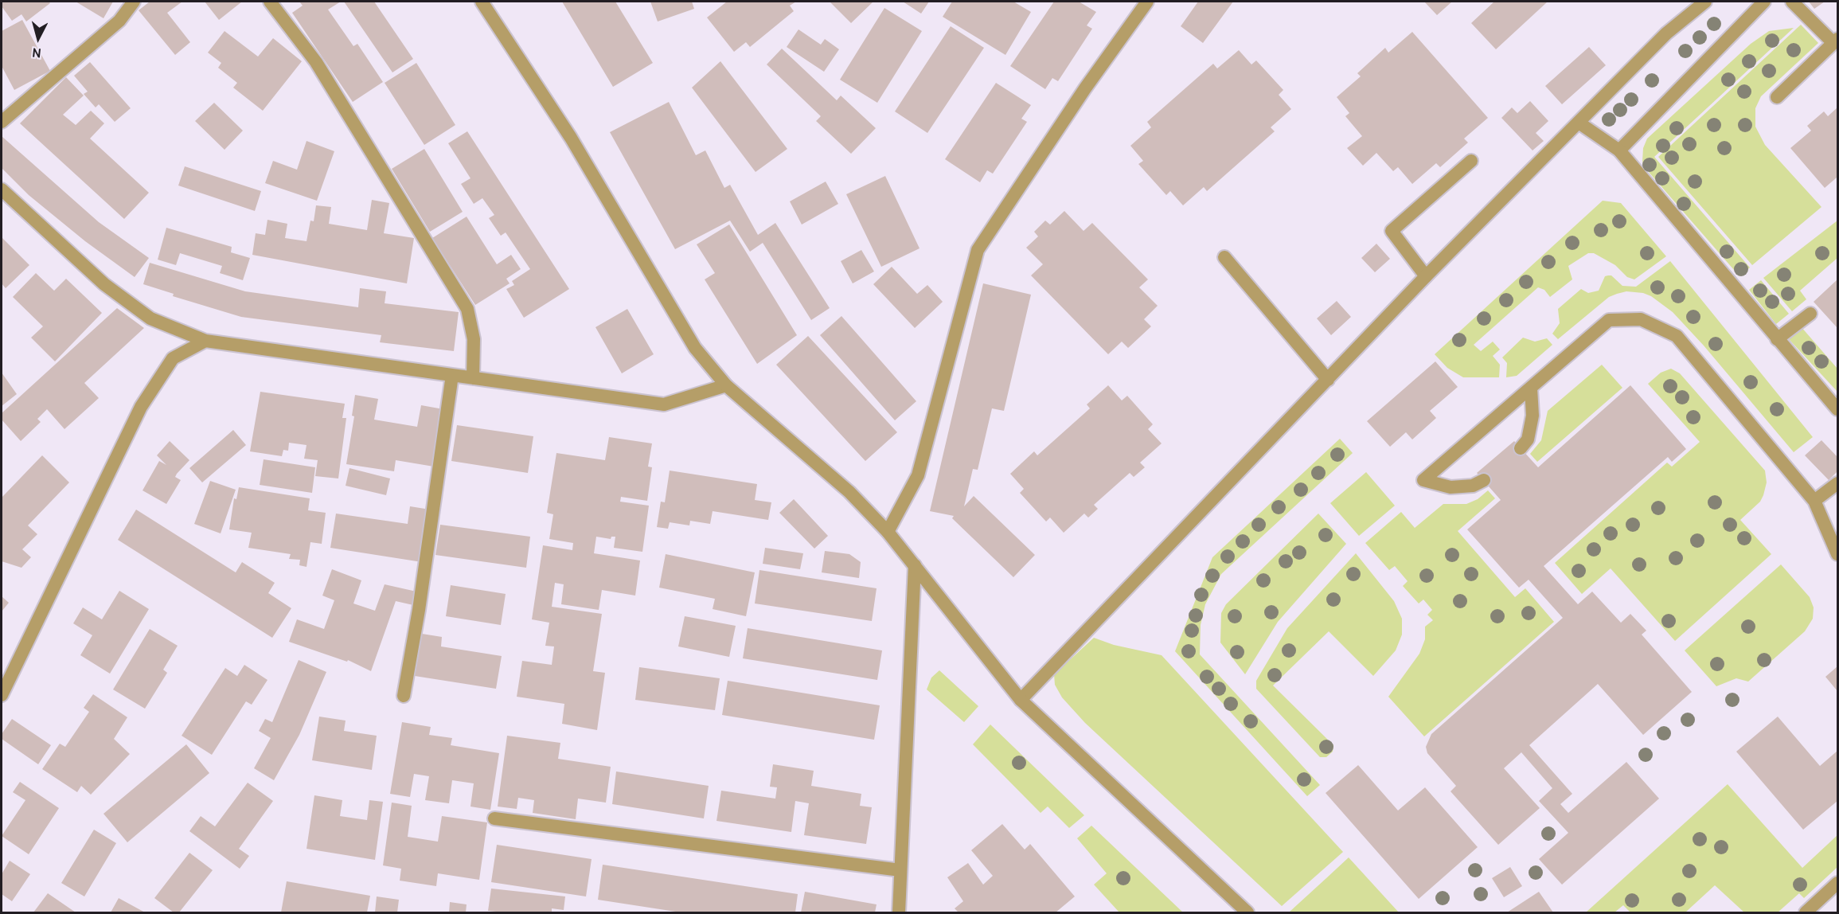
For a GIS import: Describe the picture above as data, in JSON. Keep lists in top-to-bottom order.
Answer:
{
  "north": "bottom"
}
